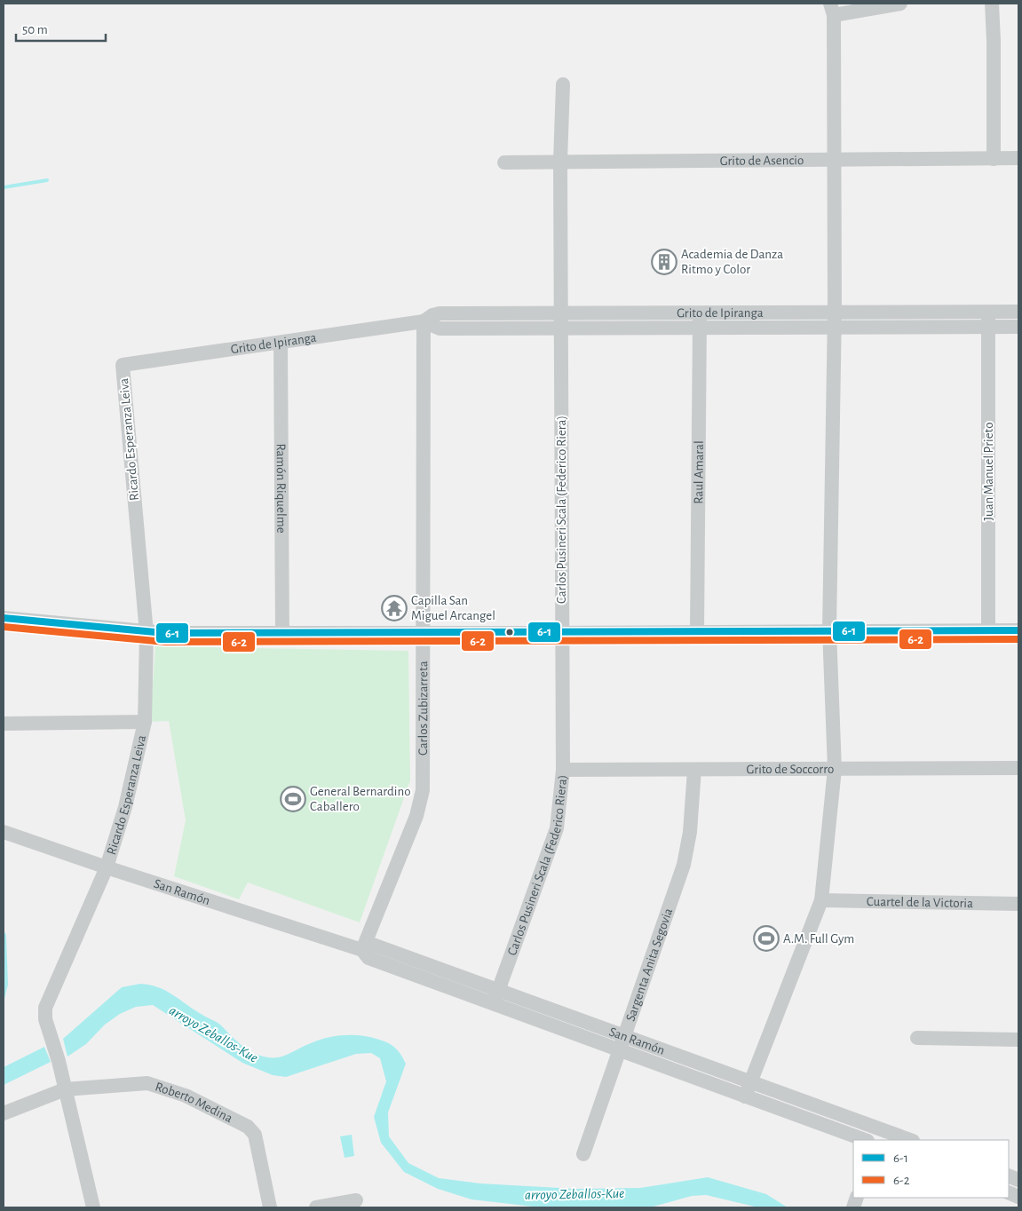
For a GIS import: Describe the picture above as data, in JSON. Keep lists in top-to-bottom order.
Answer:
{
  "streets": {
    "street": [
      "Grito de Asencio",
      "Grito de Ipiranga",
      "Ricardo Esperanza Leiva",
      "Juan Manuel Prieto",
      "Raul Amaral",
      "Ramón Riquelme",
      "Carlos Pusineri Scala (Federico Riera)",
      "Carlos Zubizarreta",
      "Grito de Soccorro",
      "San Ramón",
      "Cuartel de la Victoria",
      "Sargenta Anita Segovia",
      "Roberto Medina"
    ]
  },
  "crossings": [
    ["Grito de Asencio", "Carlos Pusineri Scala (Federico Riera)"],
    ["Grito de Ipiranga", "Ricardo Esperanza Leiva"],
    ["Grito de Ipiranga", "Juan Manuel Prieto"],
    ["Grito de Ipiranga", "Raul Amaral"],
    ["Grito de Ipiranga", "Ramón Riquelme"],
    ["Grito de Ipiranga", "Carlos Pusineri Scala (Federico Riera)"],
    ["Grito de Ipiranga", "Carlos Zubizarreta"],
    ["Ricardo Esperanza Leiva", "San Ramón"],
    ["Ricardo Esperanza Leiva", "Roberto Medina"],
    ["Carlos Pusineri Scala (Federico Riera)", "Grito de Soccorro"],
    ["Carlos Pusineri Scala (Federico Riera)", "San Ramón"],
    ["Carlos Zubizarreta", "San Ramón"],
    ["Grito de Soccorro", "Sargenta Anita Segovia"],
    ["San Ramón", "Sargenta Anita Segovia"]
  ],
  "water": ["arroyo Zeballos-Kue"],
  "places": {
    "building": ["Academia de Danza Ritmo y Color"],
    "temple": ["Capilla San Miguel Arcangel"],
    "sports": ["General Bernardino Caballero", "A.M. Full Gym"]
  },
  "lines": ["transit line 6-1", "transit line 6-2"],
  "legend": ["6-1", "6-2"],
  "scale_bar": "50 m"
}
